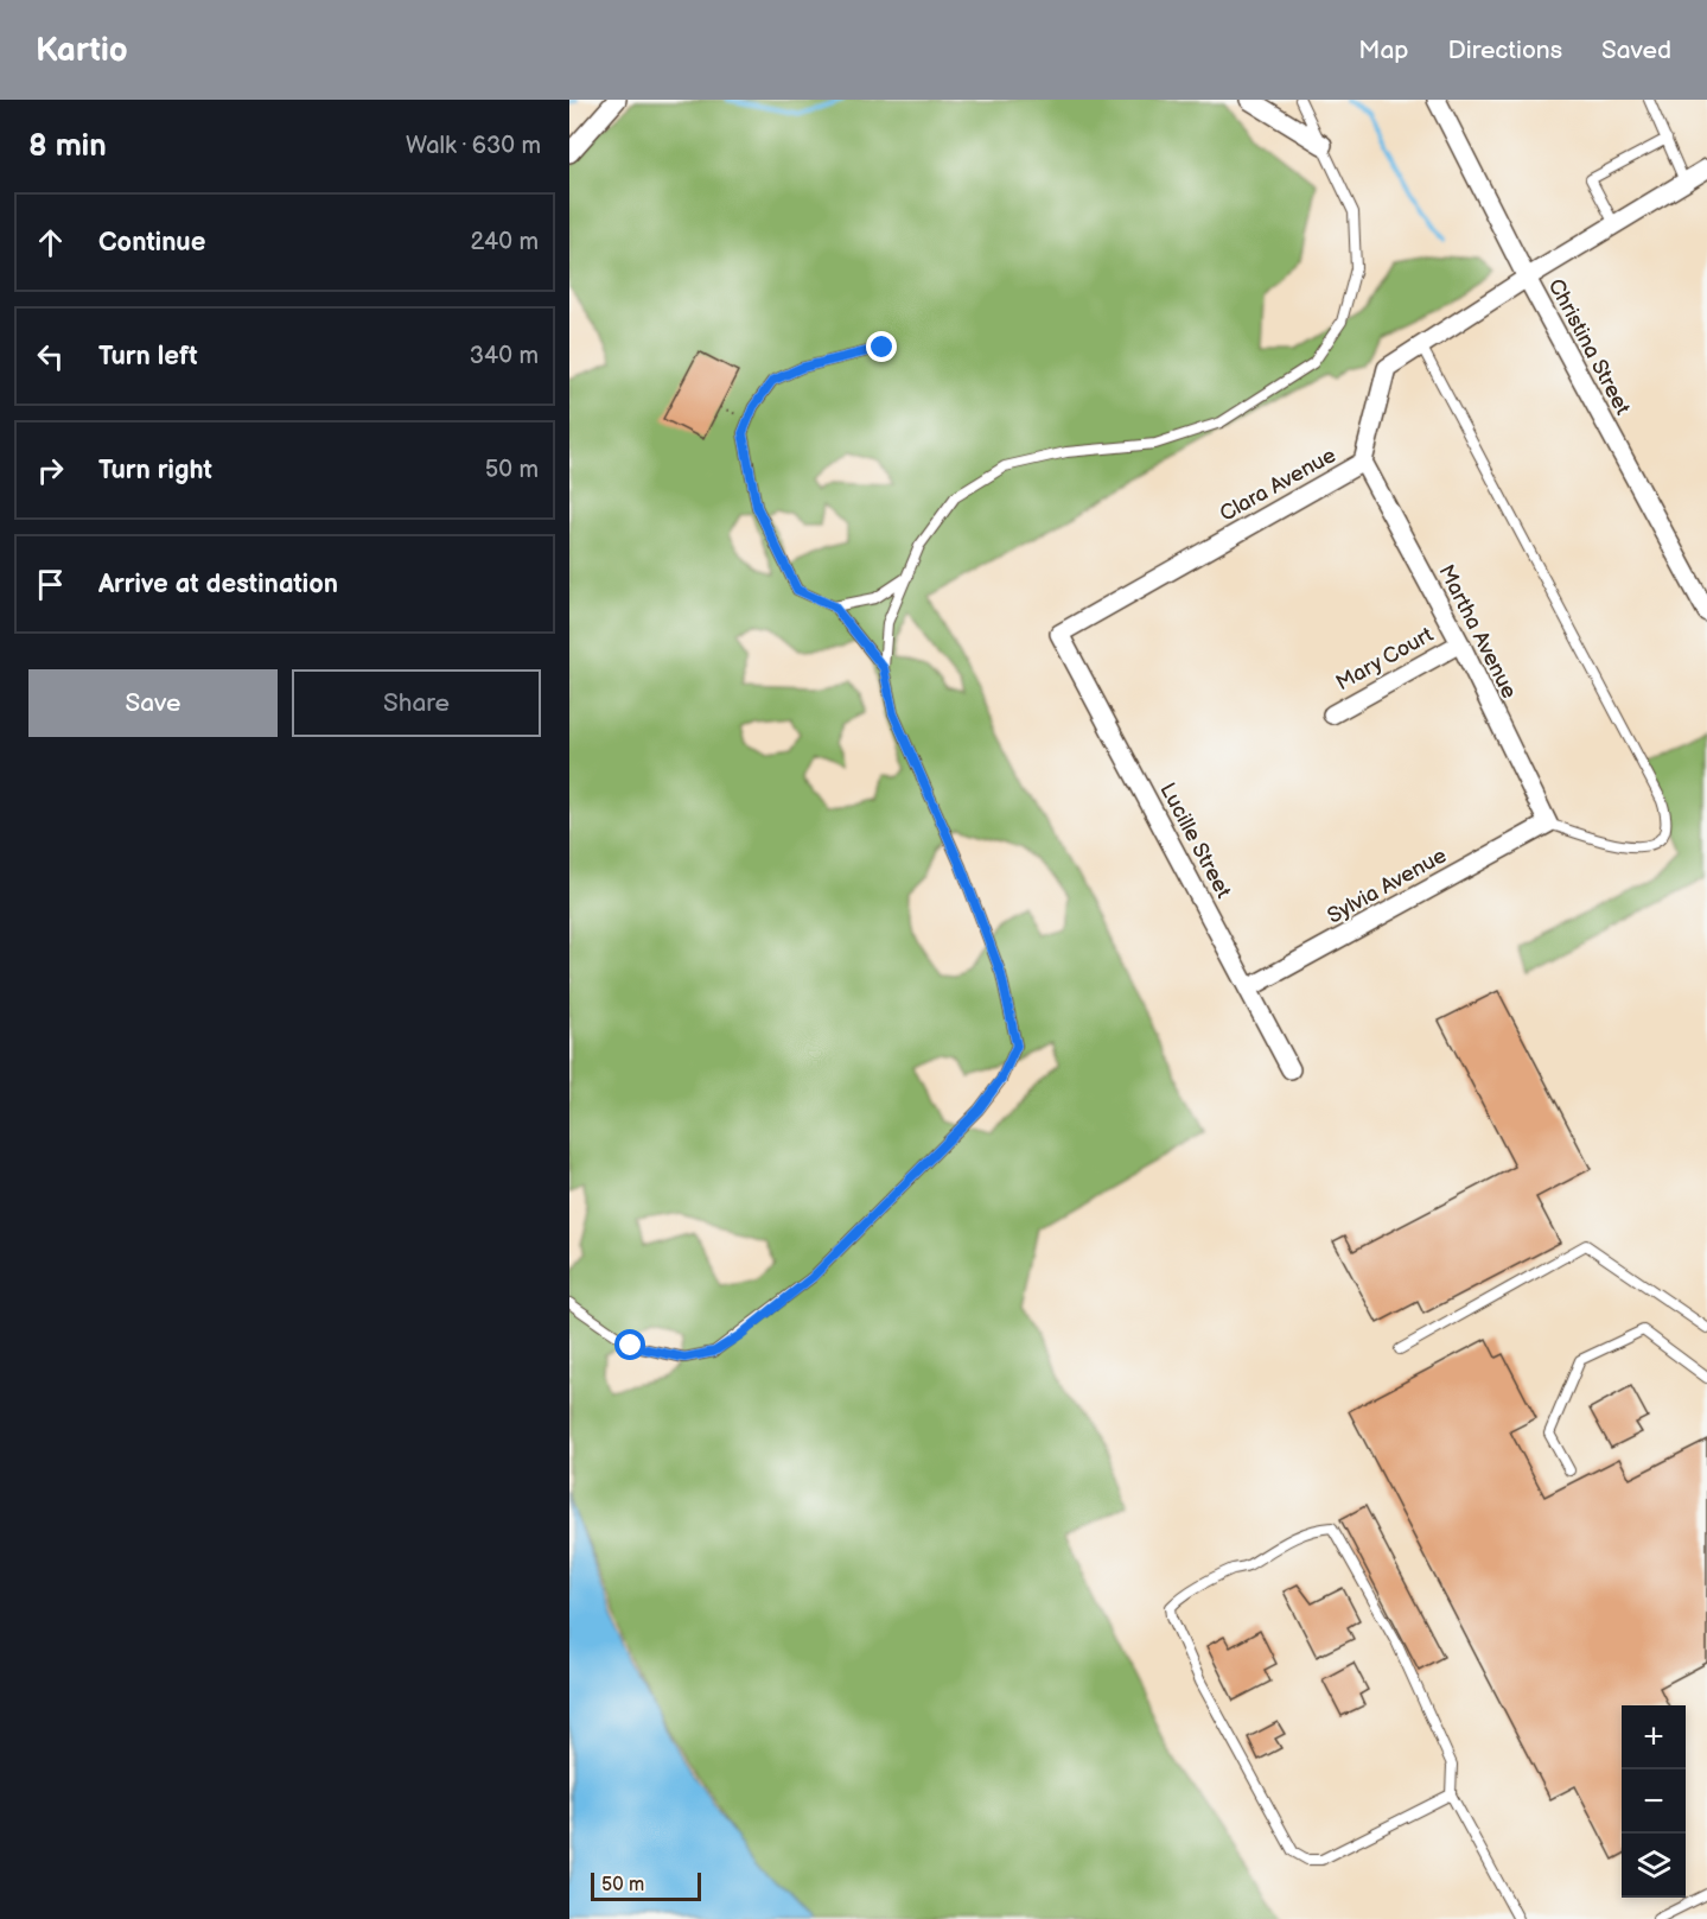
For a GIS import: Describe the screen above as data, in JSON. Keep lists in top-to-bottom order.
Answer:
{
  "streets": {
    "street": [
      "Christina Street",
      "Clara Avenue",
      "Martha Avenue",
      "Mary Court",
      "Lucille Street",
      "Sylvia Avenue"
    ]
  },
  "crossings": [
    ["Christina Street", "Clara Avenue"],
    ["Clara Avenue", "Martha Avenue"],
    ["Clara Avenue", "Lucille Street"],
    ["Martha Avenue", "Mary Court"],
    ["Martha Avenue", "Sylvia Avenue"],
    ["Lucille Street", "Sylvia Avenue"]
  ],
  "scale_bar": "50 m",
  "page": {
    "header": "Kartio",
    "nav": ["Map", "Directions", "Saved"],
    "heading": ["8 min", "Walk · 630 m"],
    "list": [
      ["Continue", "240 m"],
      ["Turn left", "340 m"],
      ["Turn right", "50 m"],
      "Arrive at destination"
    ],
    "buttons": ["Save", "Share"],
    "map_buttons": ["+", "−"],
    "scale": "50 m"
  }
}
